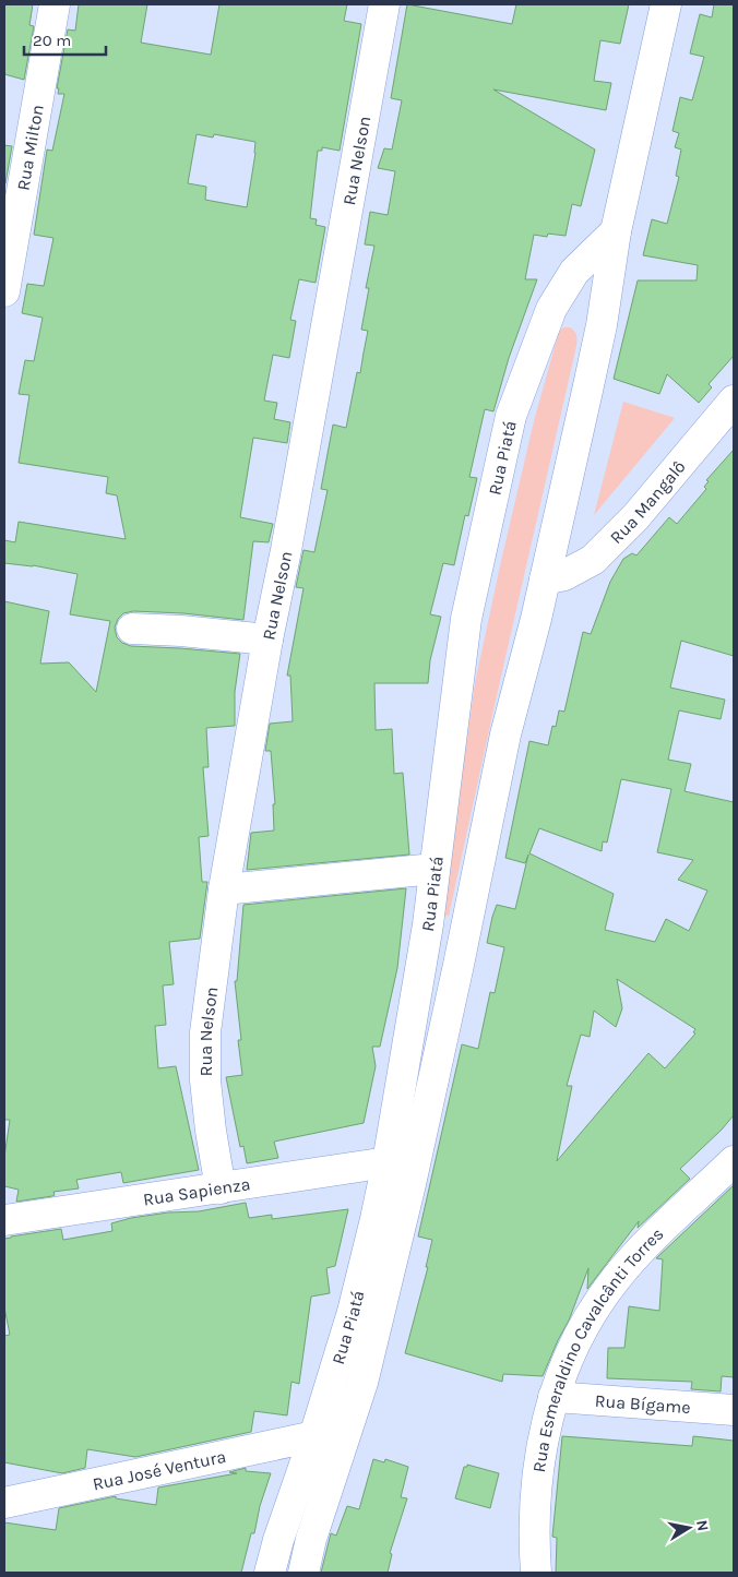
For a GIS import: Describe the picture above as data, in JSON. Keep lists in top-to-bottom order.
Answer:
{
  "streets": {
    "street": [
      "Rua Milton",
      "Rua Nelson",
      "Rua Piatá",
      "Rua Mangalô",
      "Rua Sapienza",
      "Rua Esmeraldino Cavalcânti Torres",
      "Rua Bígame",
      "Rua José Ventura"
    ]
  },
  "crossings": [
    ["Rua Nelson", "Rua Sapienza"],
    ["Rua Piatá", "Rua Mangalô"],
    ["Rua Piatá", "Rua Sapienza"],
    ["Rua Piatá", "Rua José Ventura"],
    ["Rua Esmeraldino Cavalcânti Torres", "Rua Bígame"]
  ],
  "scale_bar": "20 m",
  "north": "right"
}
